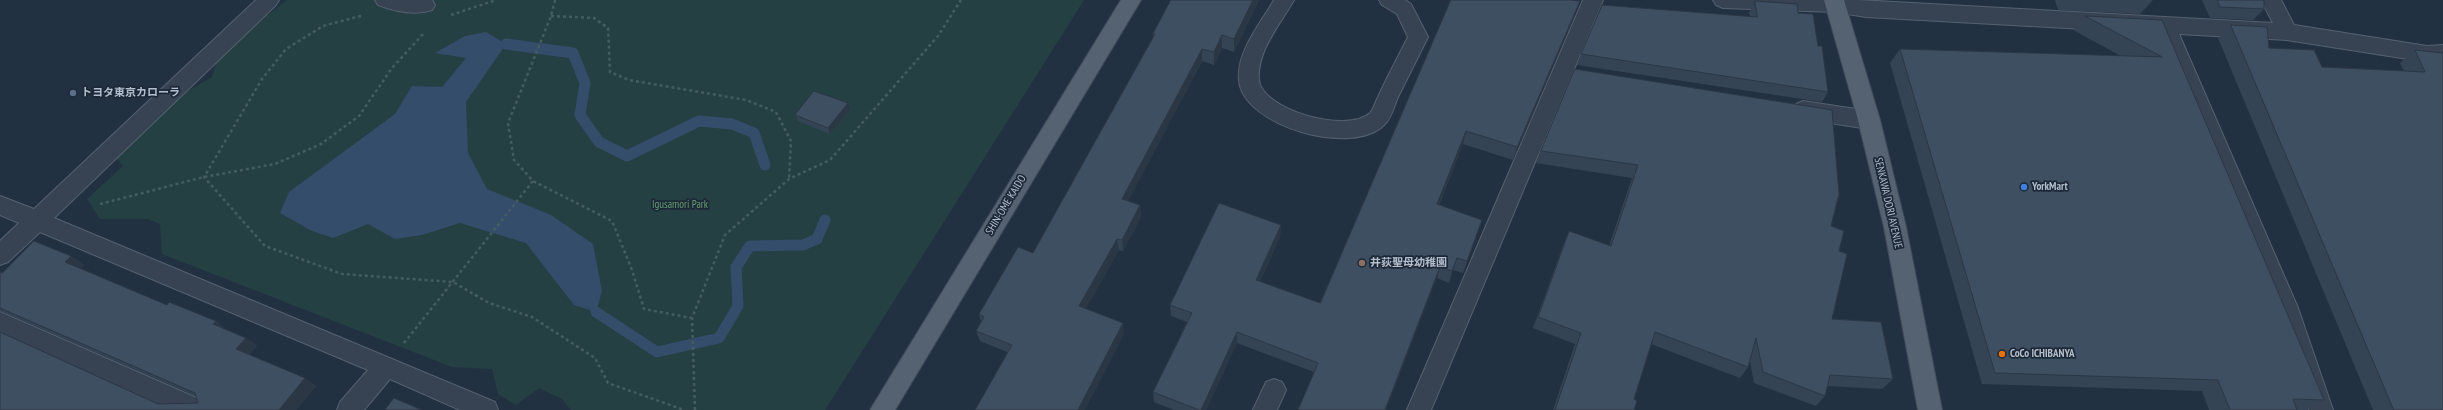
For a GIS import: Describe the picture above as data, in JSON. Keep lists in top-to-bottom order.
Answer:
{
  "streets": {
    "main road": ["SENKAWA DORI AVENUE", "SHIN-OME KAIDO"]
  },
  "parks": ["Igusamori Park"],
  "places": [
    "トヨタ東京カローラ",
    "YorkMart",
    "井荻聖母幼稚園",
    "CoCo ICHIBANYA"
  ]
}
